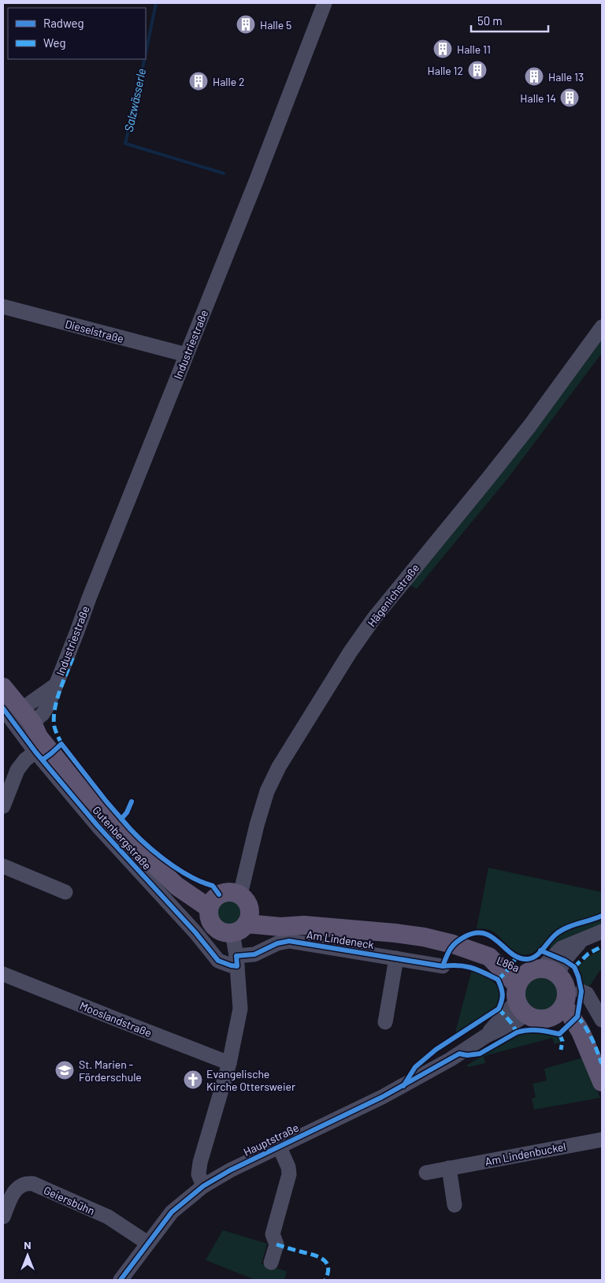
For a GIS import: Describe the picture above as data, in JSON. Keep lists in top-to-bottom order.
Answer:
{
  "streets": {
    "main road": ["L86a"],
    "street": [
      "Dieselstraße",
      "Industriestraße",
      "Hägenichstraße",
      "Gutenbergstraße",
      "Am Lindeneck",
      "Mooslandstraße",
      "Hauptstraße",
      "Am Lindenbuckel",
      "Geiersbühn"
    ]
  },
  "crossings": [
    ["Dieselstraße", "Industriestraße"],
    ["Industriestraße", "Gutenbergstraße"],
    ["Hägenichstraße", "Gutenbergstraße"],
    ["Hägenichstraße", "Am Lindeneck"],
    ["Hägenichstraße", "L86a"],
    ["Hägenichstraße", "Mooslandstraße"],
    ["Hägenichstraße", "Hauptstraße"],
    ["Gutenbergstraße", "Am Lindeneck"],
    ["L86a", "Hauptstraße"],
    ["Hauptstraße", "Geiersbühn"]
  ],
  "water": ["Salzwässerle"],
  "places": {
    "building": [
      "Halle 5",
      "Halle 11",
      "Halle 12",
      "Halle 13",
      "Halle 2",
      "Halle 14"
    ],
    "school or university": ["St. Marien - Förderschule"],
    "church": ["Evangelische Kirche Ottersweier"]
  },
  "legend": ["Radweg", "Weg"],
  "scale_bar": "50 m",
  "north": "top"
}
